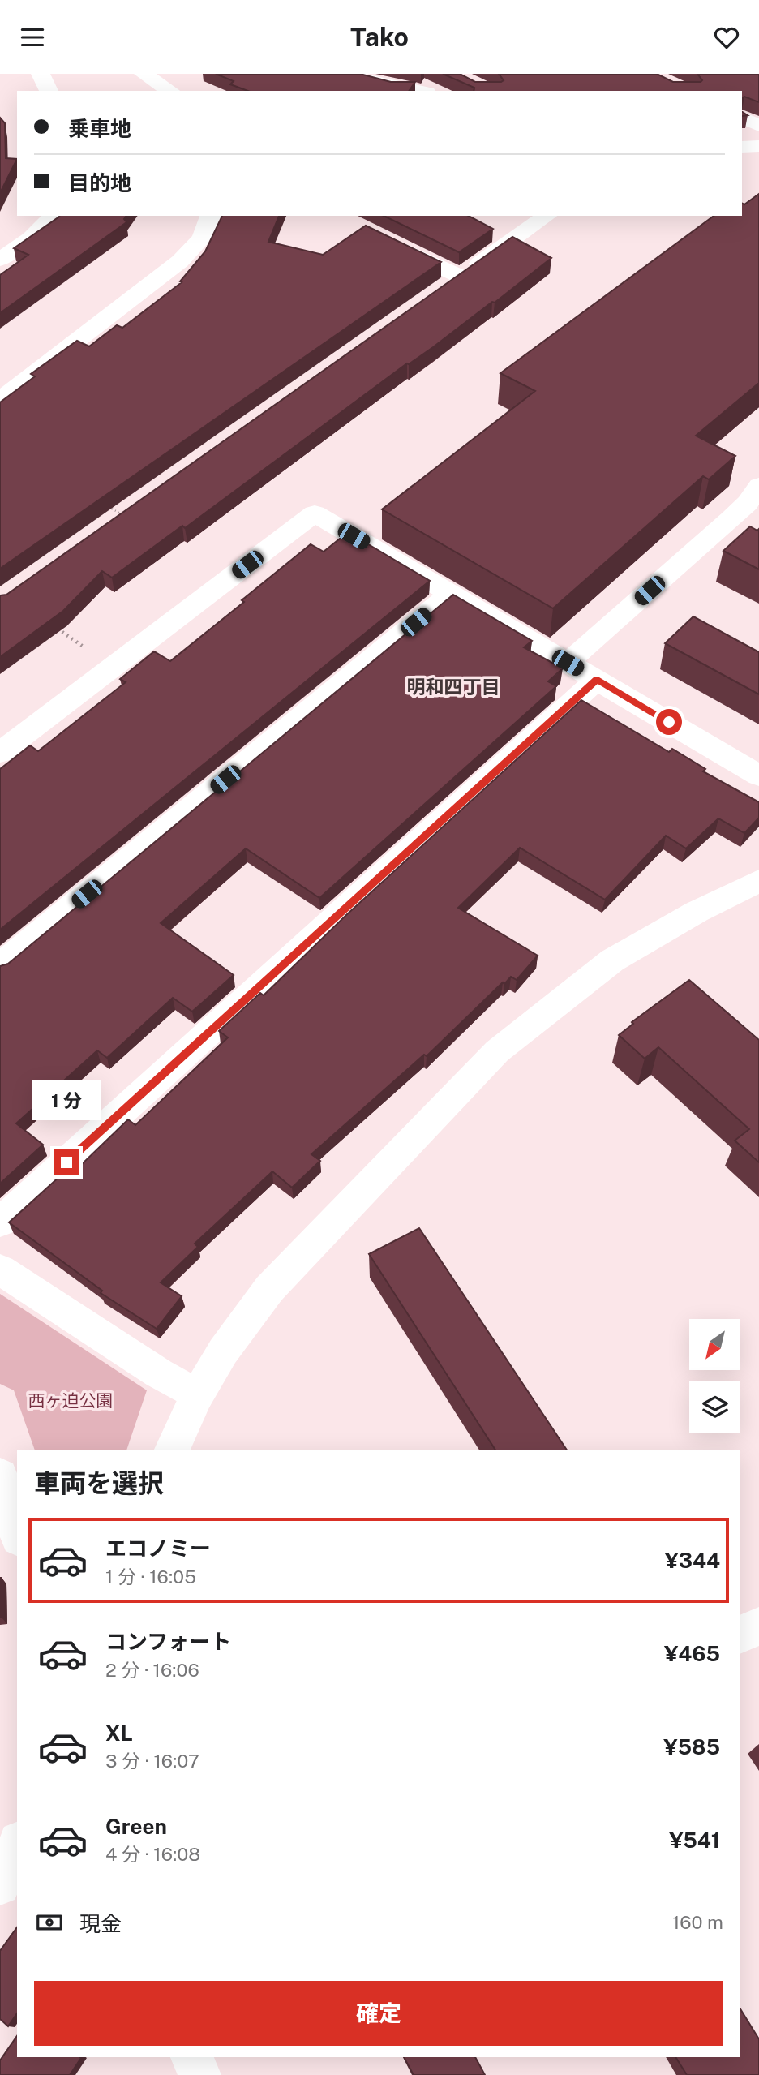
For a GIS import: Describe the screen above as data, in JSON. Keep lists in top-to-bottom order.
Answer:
{
  "districts": ["明和四丁目"],
  "parks": ["西ヶ迫公園"],
  "north": "bottom left",
  "page": {
    "header": "Tako",
    "banner": ["乗車地", "目的地"],
    "bubble": "1 分",
    "heading": "車両を選択",
    "list": [
      {
        "name": "エコノミー",
        "note": "1 分 · 16:05",
        "value": "¥344"
      },
      {
        "name": "コンフォート",
        "note": "2 分 · 16:06",
        "value": "¥465"
      },
      {
        "name": "XL",
        "note": "3 分 · 16:07",
        "value": "¥585"
      },
      {
        "name": "Green",
        "note": "4 分 · 16:08",
        "value": "¥541"
      }
    ],
    "pay": ["現金", "160 m"],
    "buttons": "確定"
  }
}
